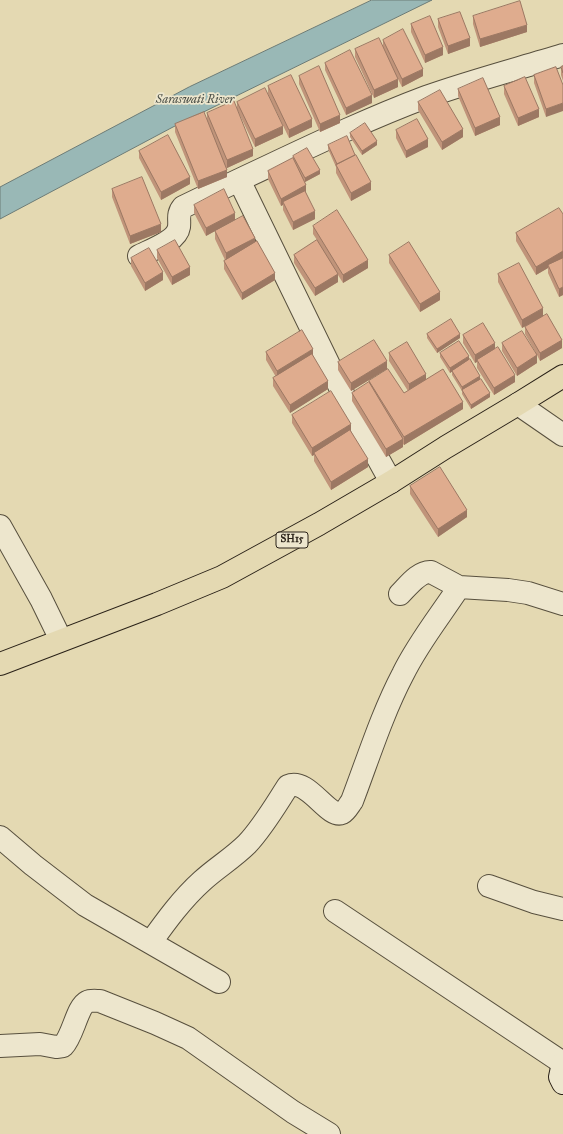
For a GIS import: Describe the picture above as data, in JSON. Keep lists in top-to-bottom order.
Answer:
{
  "streets": {
    "main road": ["SH15"]
  },
  "water": ["Saraswati River"]
}
